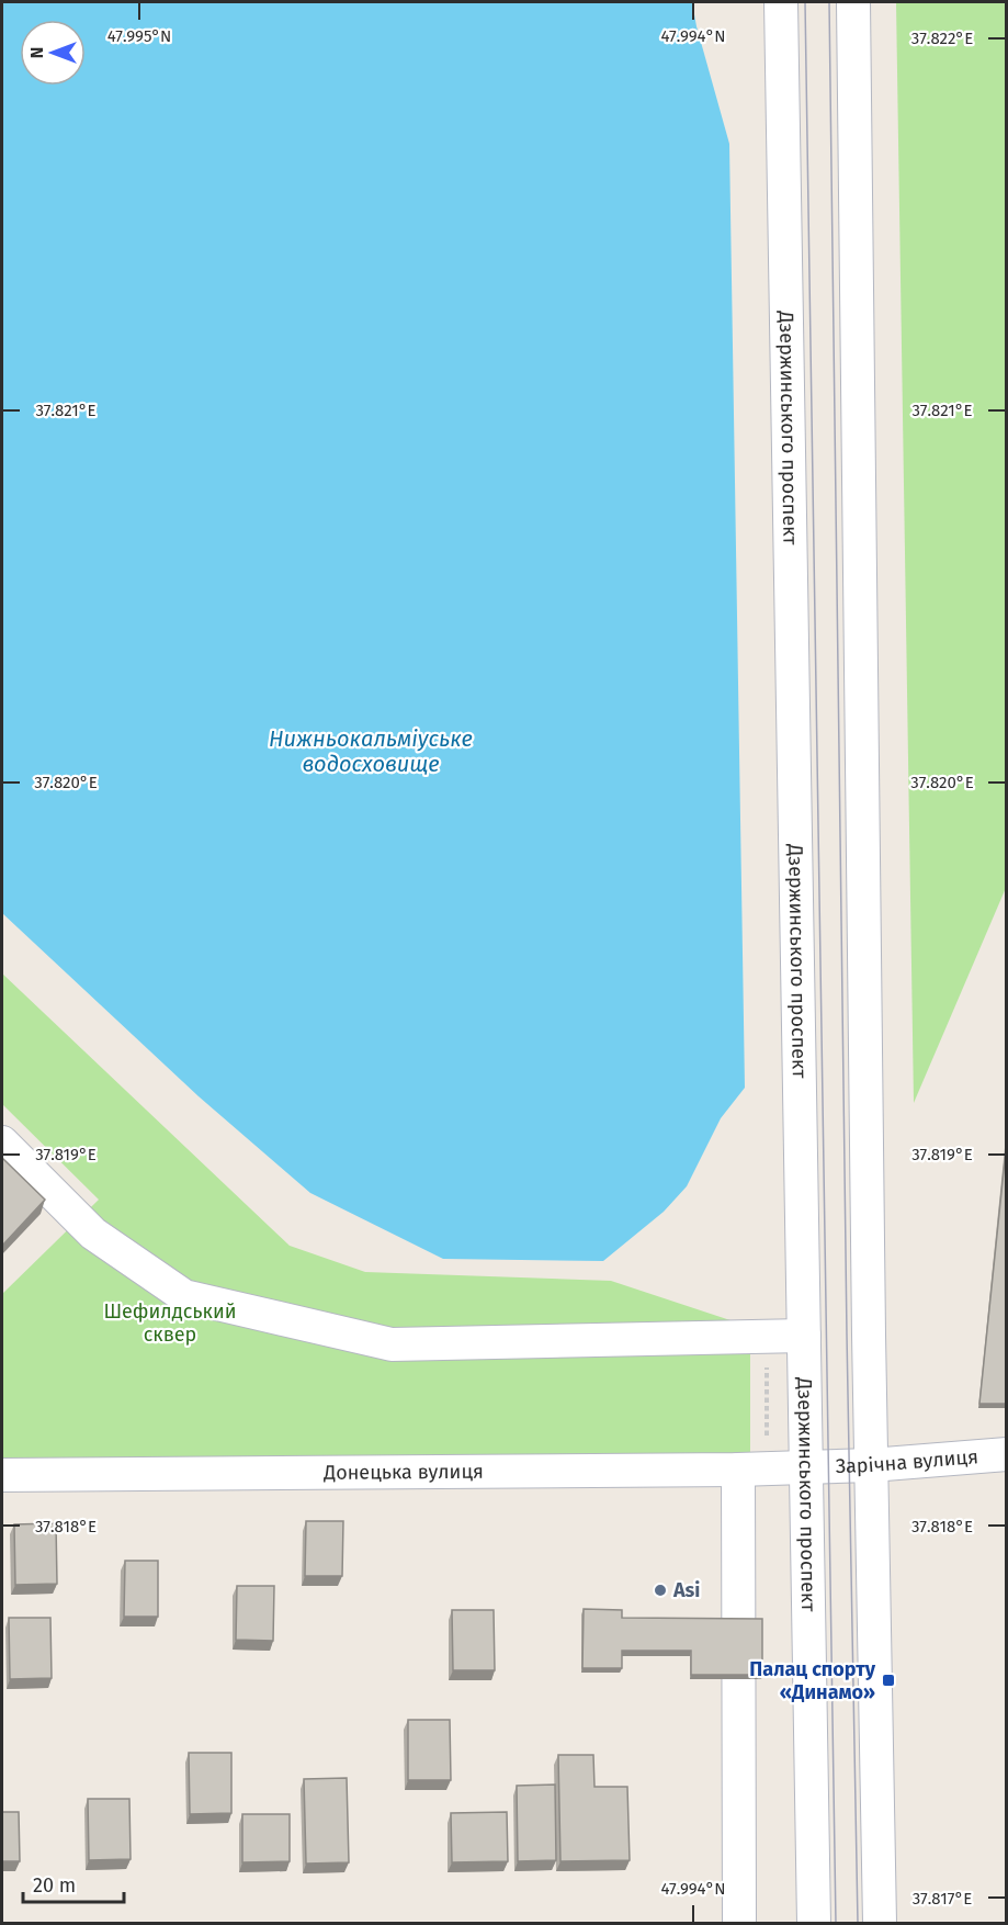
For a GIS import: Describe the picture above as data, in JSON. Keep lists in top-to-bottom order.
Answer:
{
  "streets": {
    "street": ["Дзержинського проспект", "Зарічна вулиця", "Донецька вулиця"]
  },
  "crossings": [
    ["Дзержинського проспект", "Зарічна вулиця"],
    ["Дзержинського проспект", "Донецька вулиця"],
    ["Зарічна вулиця", "Донецька вулиця"]
  ],
  "water": ["Нижньокальміуське водосховище"],
  "parks": ["Шефилдський сквер"],
  "places": {
    "other": ["Asi"],
    "transit": ["Палац спорту «Динамо»"]
  },
  "scale_bar": "20 m",
  "north": "left",
  "coordinates": [
    "47.995°N",
    "47.994°N",
    "37.822°E",
    "37.821°E",
    "37.820°E",
    "37.819°E",
    "37.818°E",
    "37.817°E"
  ]
}
